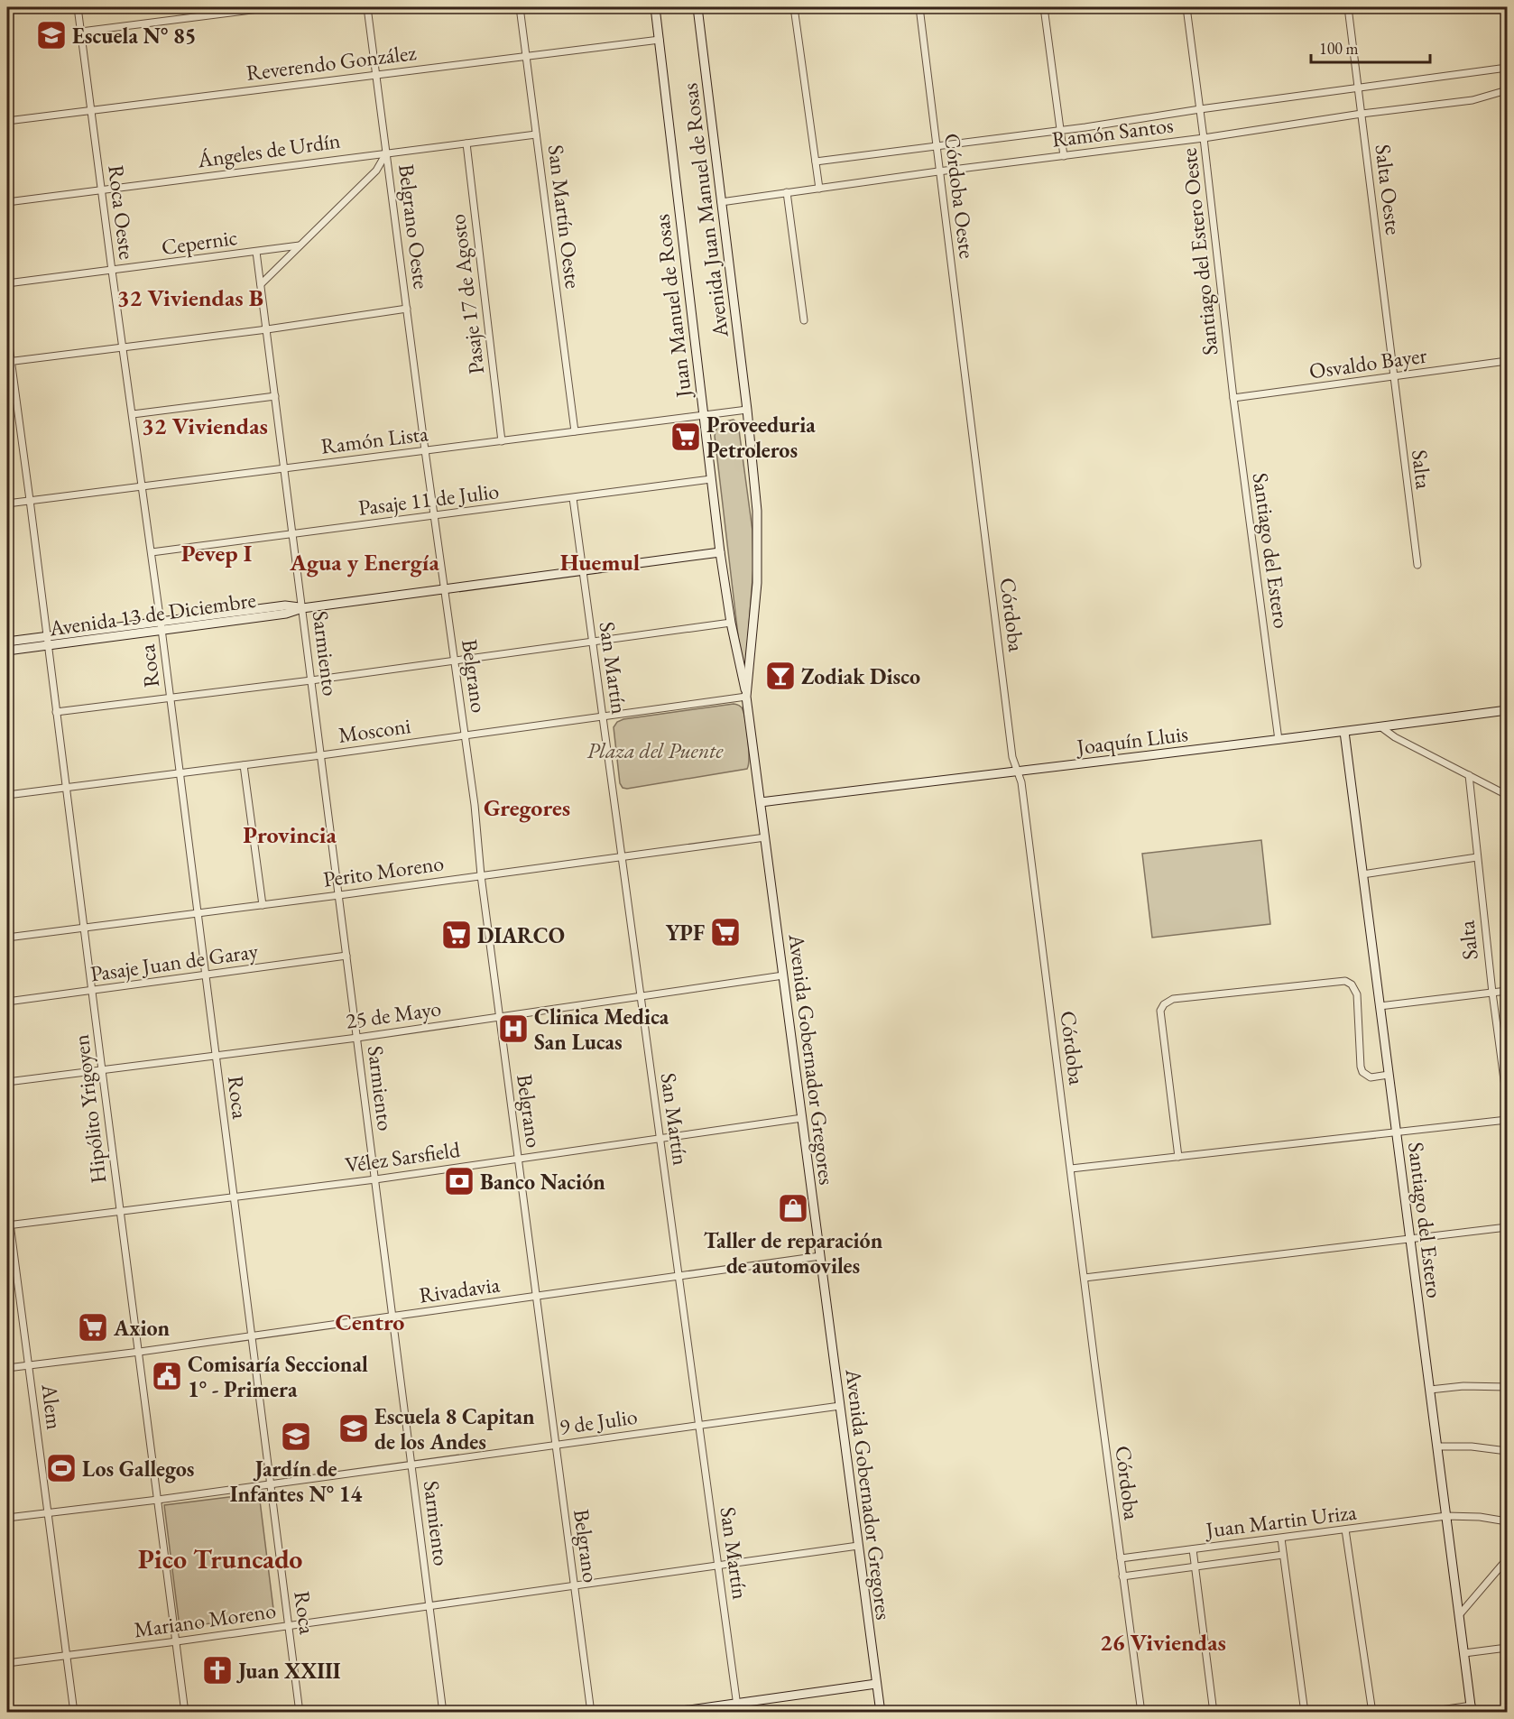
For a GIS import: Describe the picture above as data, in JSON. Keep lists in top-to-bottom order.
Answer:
{
  "streets": {
    "street": [
      "Reverendo González",
      "Ramón Santos",
      "Ángeles de Urdín",
      "Salta Oeste",
      "Córdoba Oeste",
      "Avenida Juan Manuel de Rosas",
      "Roca Oeste",
      "San Martín Oeste",
      "Belgrano Oeste",
      "Cepernic",
      "Santiago del Estero Oeste",
      "Pasaje 17 de Agosto",
      "Juan Manuel de Rosas",
      "Osvaldo Bayer",
      "Ramón Lista",
      "Salta",
      "Pasaje 11 de Julio",
      "Santiago del Estero",
      "Avenida 13 de Diciembre",
      "Córdoba",
      "Sarmiento",
      "Roca",
      "San Martín",
      "Belgrano",
      "Mosconi",
      "Joaquín Lluis",
      "Perito Moreno",
      "Pasaje Juan de Garay",
      "25 de Mayo",
      "Avenida Gobernador Gregores",
      "Hipólito Yrigoyen",
      "Vélez Sarsfield",
      "Rivadavia",
      "Alem",
      "9 de Julio",
      "Juan Martin Uriza",
      "Mariano Moreno"
    ]
  },
  "crossings": [
    ["Reverendo González", "Roca Oeste"],
    ["Reverendo González", "San Martín Oeste"],
    ["Reverendo González", "Belgrano Oeste"],
    ["Reverendo González", "Juan Manuel de Rosas"],
    ["Ramón Santos", "Salta Oeste"],
    ["Ramón Santos", "Córdoba Oeste"],
    ["Ramón Santos", "Avenida Juan Manuel de Rosas"],
    ["Ramón Santos", "Santiago del Estero Oeste"],
    ["Ángeles de Urdín", "Roca Oeste"],
    ["Ángeles de Urdín", "San Martín Oeste"],
    ["Ángeles de Urdín", "Belgrano Oeste"],
    ["Ángeles de Urdín", "Pasaje 17 de Agosto"],
    ["Salta Oeste", "Osvaldo Bayer"],
    ["Salta Oeste", "Salta"],
    ["Córdoba Oeste", "Córdoba"],
    ["Avenida Juan Manuel de Rosas", "Ramón Lista"],
    ["Avenida Juan Manuel de Rosas", "Avenida Gobernador Gregores"],
    ["Roca Oeste", "Cepernic"],
    ["Roca Oeste", "Ramón Lista"],
    ["Roca Oeste", "Roca"],
    ["San Martín Oeste", "Ramón Lista"],
    ["Belgrano Oeste", "Ramón Lista"],
    ["Belgrano Oeste", "Belgrano"],
    ["Cepernic", "Sarmiento"],
    ["Santiago del Estero Oeste", "Santiago del Estero"],
    ["Pasaje 17 de Agosto", "Ramón Lista"],
    ["Juan Manuel de Rosas", "Ramón Lista"],
    ["Juan Manuel de Rosas", "Pasaje 11 de Julio"],
    ["Juan Manuel de Rosas", "Avenida 13 de Diciembre"],
    ["Juan Manuel de Rosas", "Mosconi"],
    ["Juan Manuel de Rosas", "Avenida Gobernador Gregores"],
    ["Osvaldo Bayer", "Salta"],
    ["Osvaldo Bayer", "Santiago del Estero"],
    ["Ramón Lista", "Sarmiento"],
    ["Ramón Lista", "Roca"],
    ["Ramón Lista", "Belgrano"],
    ["Ramón Lista", "Avenida Gobernador Gregores"],
    ["Ramón Lista", "Hipólito Yrigoyen"],
    ["Pasaje 11 de Julio", "Sarmiento"],
    ["Pasaje 11 de Julio", "Roca"],
    ["Pasaje 11 de Julio", "San Martín"],
    ["Pasaje 11 de Julio", "Belgrano"],
    ["Santiago del Estero", "Joaquín Lluis"],
    ["Santiago del Estero", "Juan Martin Uriza"],
    ["Avenida 13 de Diciembre", "Sarmiento"],
    ["Avenida 13 de Diciembre", "Roca"],
    ["Avenida 13 de Diciembre", "San Martín"],
    ["Avenida 13 de Diciembre", "Belgrano"],
    ["Avenida 13 de Diciembre", "Hipólito Yrigoyen"],
    ["Córdoba", "Joaquín Lluis"],
    ["Córdoba", "Juan Martin Uriza"],
    ["Sarmiento", "Mosconi"],
    ["Sarmiento", "Perito Moreno"],
    ["Sarmiento", "Pasaje Juan de Garay"],
    ["Sarmiento", "25 de Mayo"],
    ["Sarmiento", "Vélez Sarsfield"],
    ["Sarmiento", "Rivadavia"],
    ["Sarmiento", "9 de Julio"],
    ["Sarmiento", "Mariano Moreno"],
    ["Roca", "Mosconi"],
    ["Roca", "Perito Moreno"],
    ["Roca", "Pasaje Juan de Garay"],
    ["Roca", "25 de Mayo"],
    ["Roca", "Vélez Sarsfield"],
    ["Roca", "Rivadavia"],
    ["Roca", "9 de Julio"],
    ["Roca", "Mariano Moreno"],
    ["San Martín", "Mosconi"],
    ["San Martín", "Perito Moreno"],
    ["San Martín", "25 de Mayo"],
    ["San Martín", "Vélez Sarsfield"],
    ["San Martín", "Rivadavia"],
    ["San Martín", "9 de Julio"],
    ["San Martín", "Mariano Moreno"],
    ["Belgrano", "Mosconi"],
    ["Belgrano", "Perito Moreno"],
    ["Belgrano", "25 de Mayo"],
    ["Belgrano", "Vélez Sarsfield"],
    ["Belgrano", "Rivadavia"],
    ["Belgrano", "9 de Julio"],
    ["Belgrano", "Mariano Moreno"],
    ["Mosconi", "Avenida Gobernador Gregores"],
    ["Mosconi", "Hipólito Yrigoyen"],
    ["Joaquín Lluis", "Avenida Gobernador Gregores"],
    ["Perito Moreno", "Avenida Gobernador Gregores"],
    ["Perito Moreno", "Hipólito Yrigoyen"],
    ["Pasaje Juan de Garay", "Hipólito Yrigoyen"],
    ["25 de Mayo", "Avenida Gobernador Gregores"],
    ["25 de Mayo", "Hipólito Yrigoyen"],
    ["Avenida Gobernador Gregores", "Vélez Sarsfield"],
    ["Avenida Gobernador Gregores", "Rivadavia"],
    ["Avenida Gobernador Gregores", "9 de Julio"],
    ["Avenida Gobernador Gregores", "Mariano Moreno"],
    ["Hipólito Yrigoyen", "Vélez Sarsfield"],
    ["Hipólito Yrigoyen", "Rivadavia"],
    ["Hipólito Yrigoyen", "9 de Julio"],
    ["Hipólito Yrigoyen", "Mariano Moreno"],
    ["Vélez Sarsfield", "Alem"],
    ["Rivadavia", "Alem"],
    ["Alem", "9 de Julio"],
    ["Alem", "Mariano Moreno"]
  ],
  "districts": [
    "32 Viviendas B",
    "32 Viviendas",
    "Pevep I",
    "Agua y Energía",
    "Huemul",
    "Gregores",
    "Provincia",
    "Centro",
    "Pico Truncado",
    "26 Viviendas"
  ],
  "parks": ["Plaza del Puente"],
  "places": {
    "school or university": ["Escuela N° 85", "Escuela 8 Capitan de los Andes", "Jardín de Infantes N° 14"],
    "supermarket": [
      "Proveeduria Petroleros",
      "YPF",
      "DIARCO",
      "Axion"
    ],
    "bar": ["Zodiak Disco"],
    "hospital": ["Clinica Medica San Lucas"],
    "bank": ["Banco Nación"],
    "shop": ["Taller de reparación de automoviles"],
    "public building": ["Comisaría Seccional 1° - Primera"],
    "sports": ["Los Gallegos"],
    "church": ["Juan XXIII"]
  },
  "scale_bar": "100 m"
}
